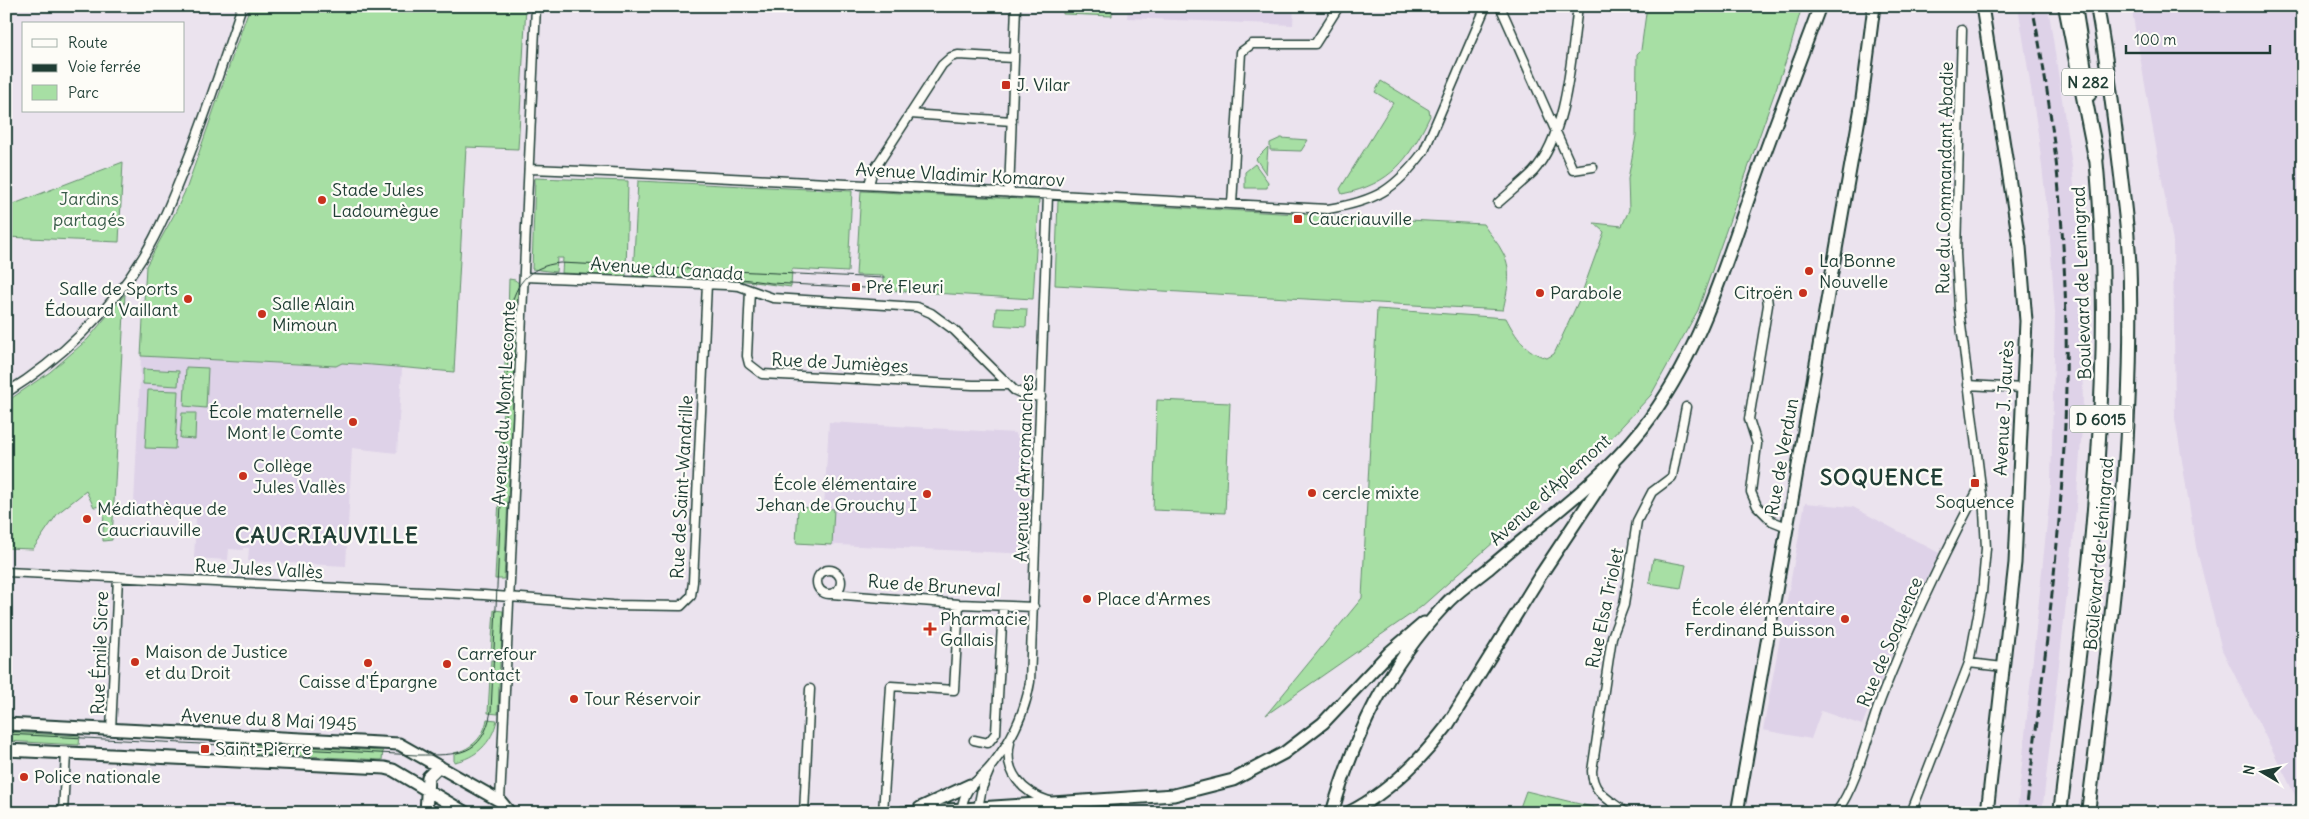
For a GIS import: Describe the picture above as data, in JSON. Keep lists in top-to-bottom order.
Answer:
{
  "streets": {
    "highway": ["D 6015"],
    "main road": ["N 282", "Boulevard de Leningrad", "Boulevard de Léningrad"],
    "street": [
      "Avenue Vladimir Komarov",
      "Rue du Commandant Abadie",
      "Avenue du Canada",
      "Rue de Jumièges",
      "Avenue du Mont Lecomte",
      "Avenue J. Jaurès",
      "Rue de Verdun",
      "Avenue d'Arromanches",
      "Rue de Saint-Wandrille",
      "Avenue d'Aplemont",
      "Rue Jules Vallès",
      "Rue de Bruneval",
      "Rue Elsa Triolet",
      "Rue de Soquence",
      "Rue Émile Sicre",
      "Avenue du 8 Mai 1945"
    ]
  },
  "crossings": [
    ["Avenue Vladimir Komarov", "Avenue du Mont Lecomte"],
    ["Avenue Vladimir Komarov", "Avenue d'Arromanches"],
    ["Rue du Commandant Abadie", "Rue de Soquence"],
    ["Avenue du Canada", "Rue de Jumièges"],
    ["Avenue du Canada", "Avenue du Mont Lecomte"],
    ["Avenue du Canada", "Avenue d'Arromanches"],
    ["Avenue du Canada", "Rue de Saint-Wandrille"],
    ["Boulevard de Leningrad", "D 6015"],
    ["Avenue du Mont Lecomte", "Rue de Saint-Wandrille"],
    ["Avenue du Mont Lecomte", "Rue Jules Vallès"],
    ["Avenue du Mont Lecomte", "Avenue du 8 Mai 1945"],
    ["Avenue d'Arromanches", "Rue de Bruneval"],
    ["Rue de Saint-Wandrille", "Rue Jules Vallès"],
    ["Rue Jules Vallès", "Rue Émile Sicre"],
    ["Rue Émile Sicre", "Avenue du 8 Mai 1945"]
  ],
  "districts": ["SOQUENCE", "CAUCRIAUVILLE"],
  "parks": ["Jardins partagés"],
  "places": {
    "transit": [
      "J. Vilar",
      "Caucriauville",
      "Pré Fleuri",
      "Soquence",
      "Saint-Pierre"
    ],
    "other": [
      "Stade Jules Ladoumègue",
      "La Bonne Nouvelle",
      "Parabole",
      "Citroën",
      "Salle de Sports Édouard Vaillant",
      "Salle Alain Mimoun",
      "École maternelle Mont le Comte",
      "Collège Jules Vallès",
      "cercle mixte",
      "École élémentaire Jehan de Grouchy I",
      "Médiathèque de Caucriauville",
      "Place d'Armes",
      "École élémentaire Ferdinand Buisson",
      "Maison de Justice et du Droit",
      "Caisse d'Épargne",
      "Carrefour Contact",
      "Tour Réservoir",
      "Police nationale"
    ],
    "health": ["Pharmacie Gallais"]
  },
  "legend": ["Route", "Voie ferrée", "Parc"],
  "scale_bar": "100 m",
  "north": "left"
}
